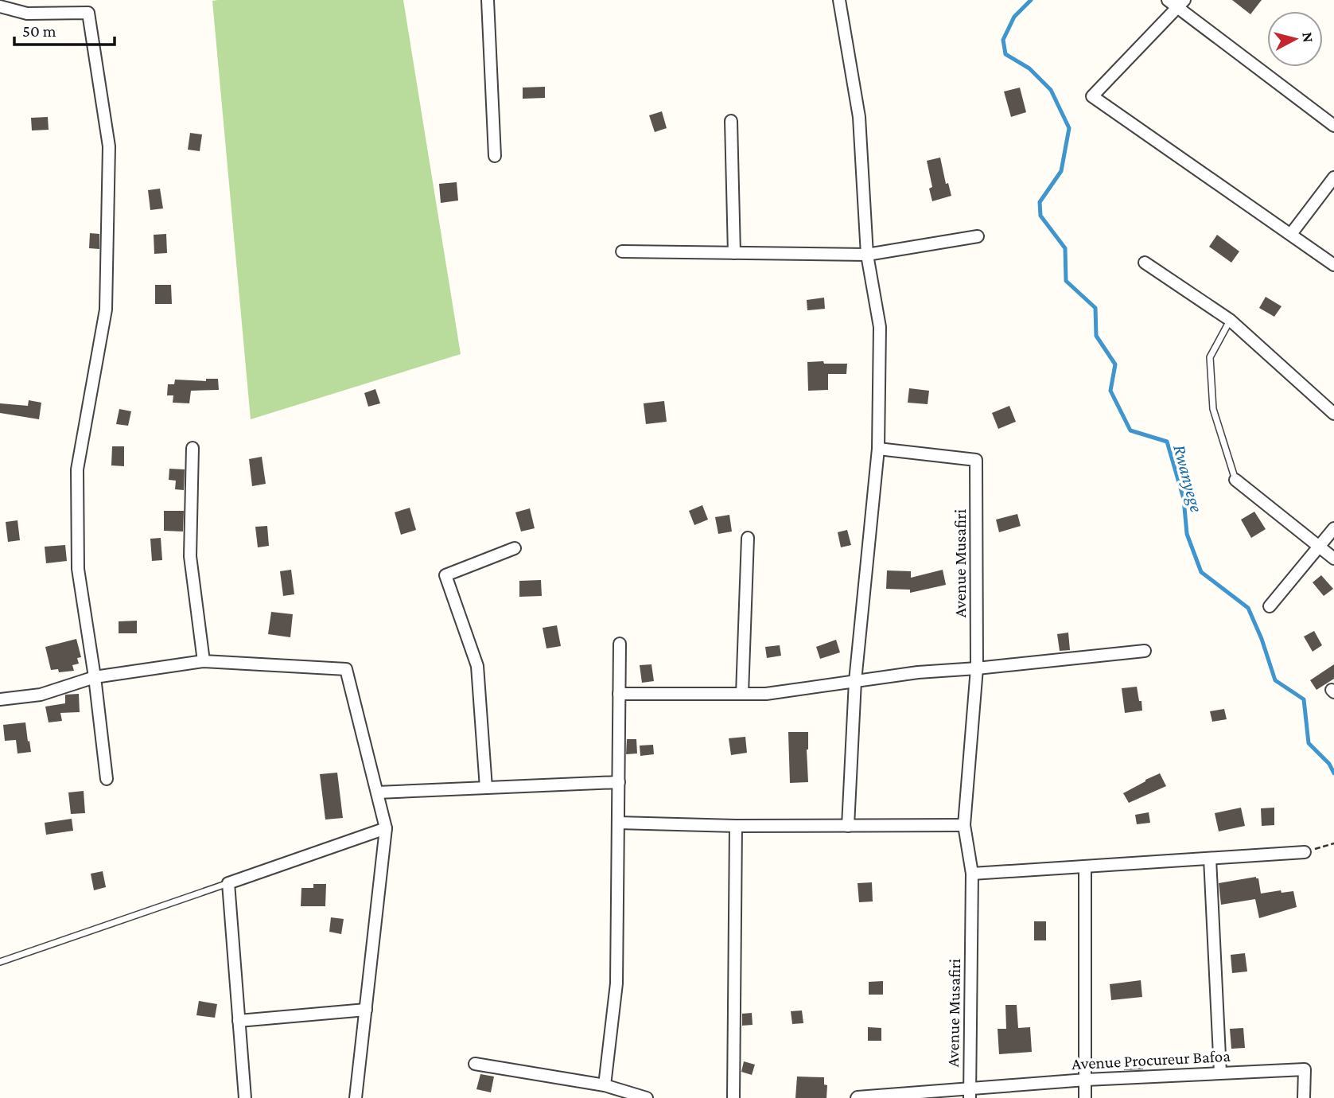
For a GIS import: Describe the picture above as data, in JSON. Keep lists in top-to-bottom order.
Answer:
{
  "streets": {
    "street": ["Avenue Musafiri", "Avenue Procureur Bafoa"]
  },
  "crossings": [
    ["Avenue Musafiri", "Avenue Procureur Bafoa"]
  ],
  "water": ["Rwanyege"],
  "scale_bar": "50 m",
  "north": "right"
}
